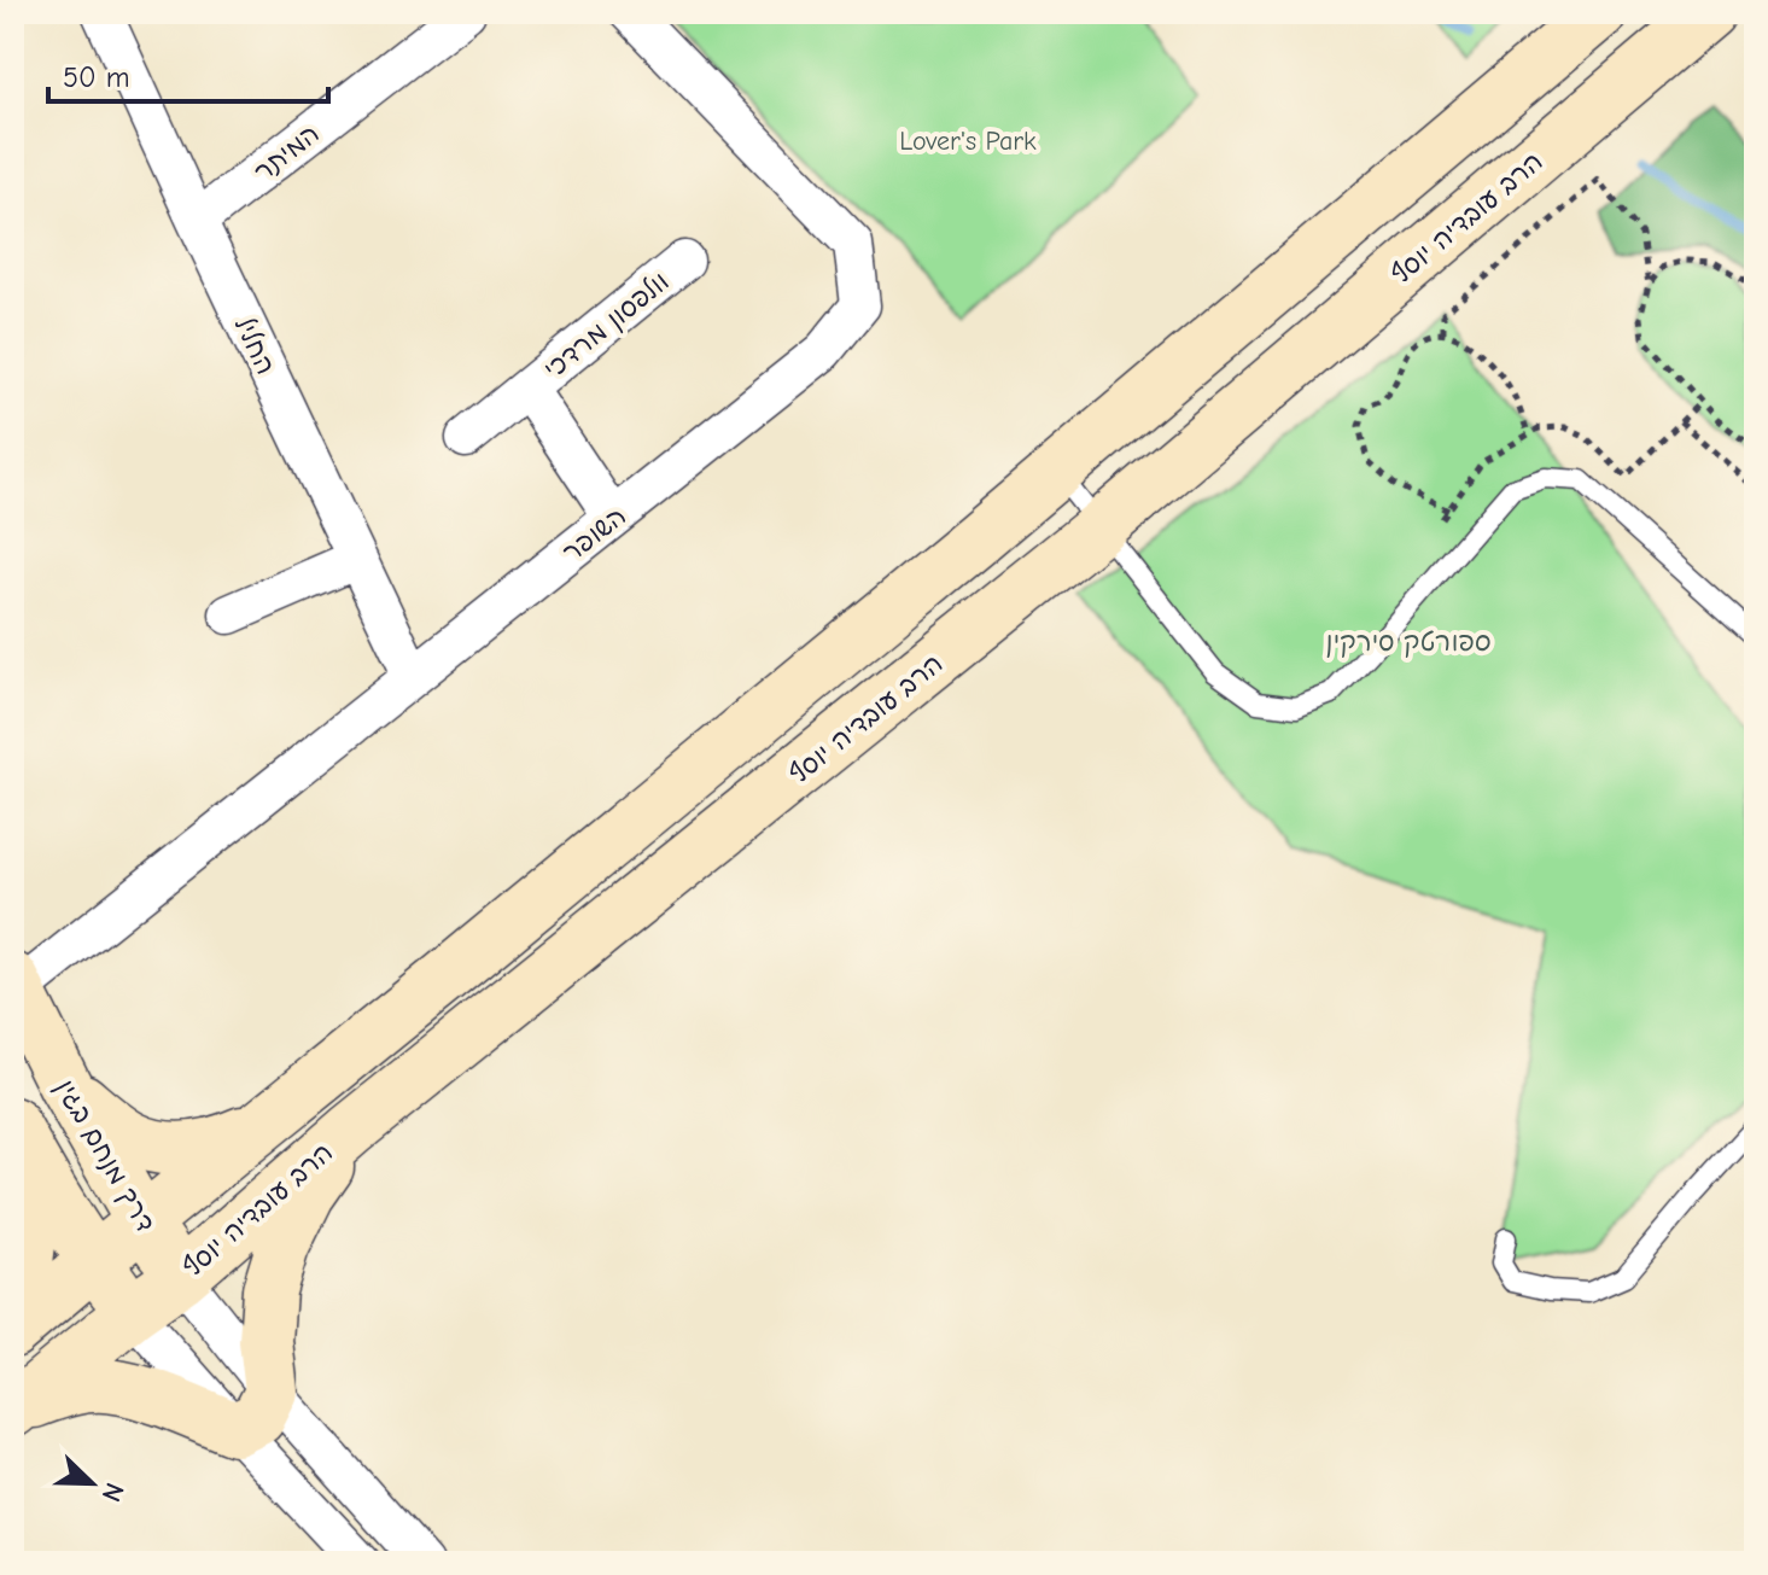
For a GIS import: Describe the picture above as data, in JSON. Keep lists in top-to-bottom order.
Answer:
{
  "streets": {
    "main road": ["הרב עובדיה יוסף", "דרך מנחם בגין"],
    "street": [
      "המיתר",
      "וולפסון מרדכי",
      "החליל",
      "השופר"
    ]
  },
  "crossings": [
    ["המיתר", "החליל"],
    ["הרב עובדיה יוסף", "דרך מנחם בגין"],
    ["וולפסון מרדכי", "השופר"],
    ["החליל", "השופר"],
    ["השופר", "דרך מנחם בגין"]
  ],
  "parks": ["Lover's Park", "ספורטק סירקין"],
  "scale_bar": "50 m",
  "north": "bottom right"
}
